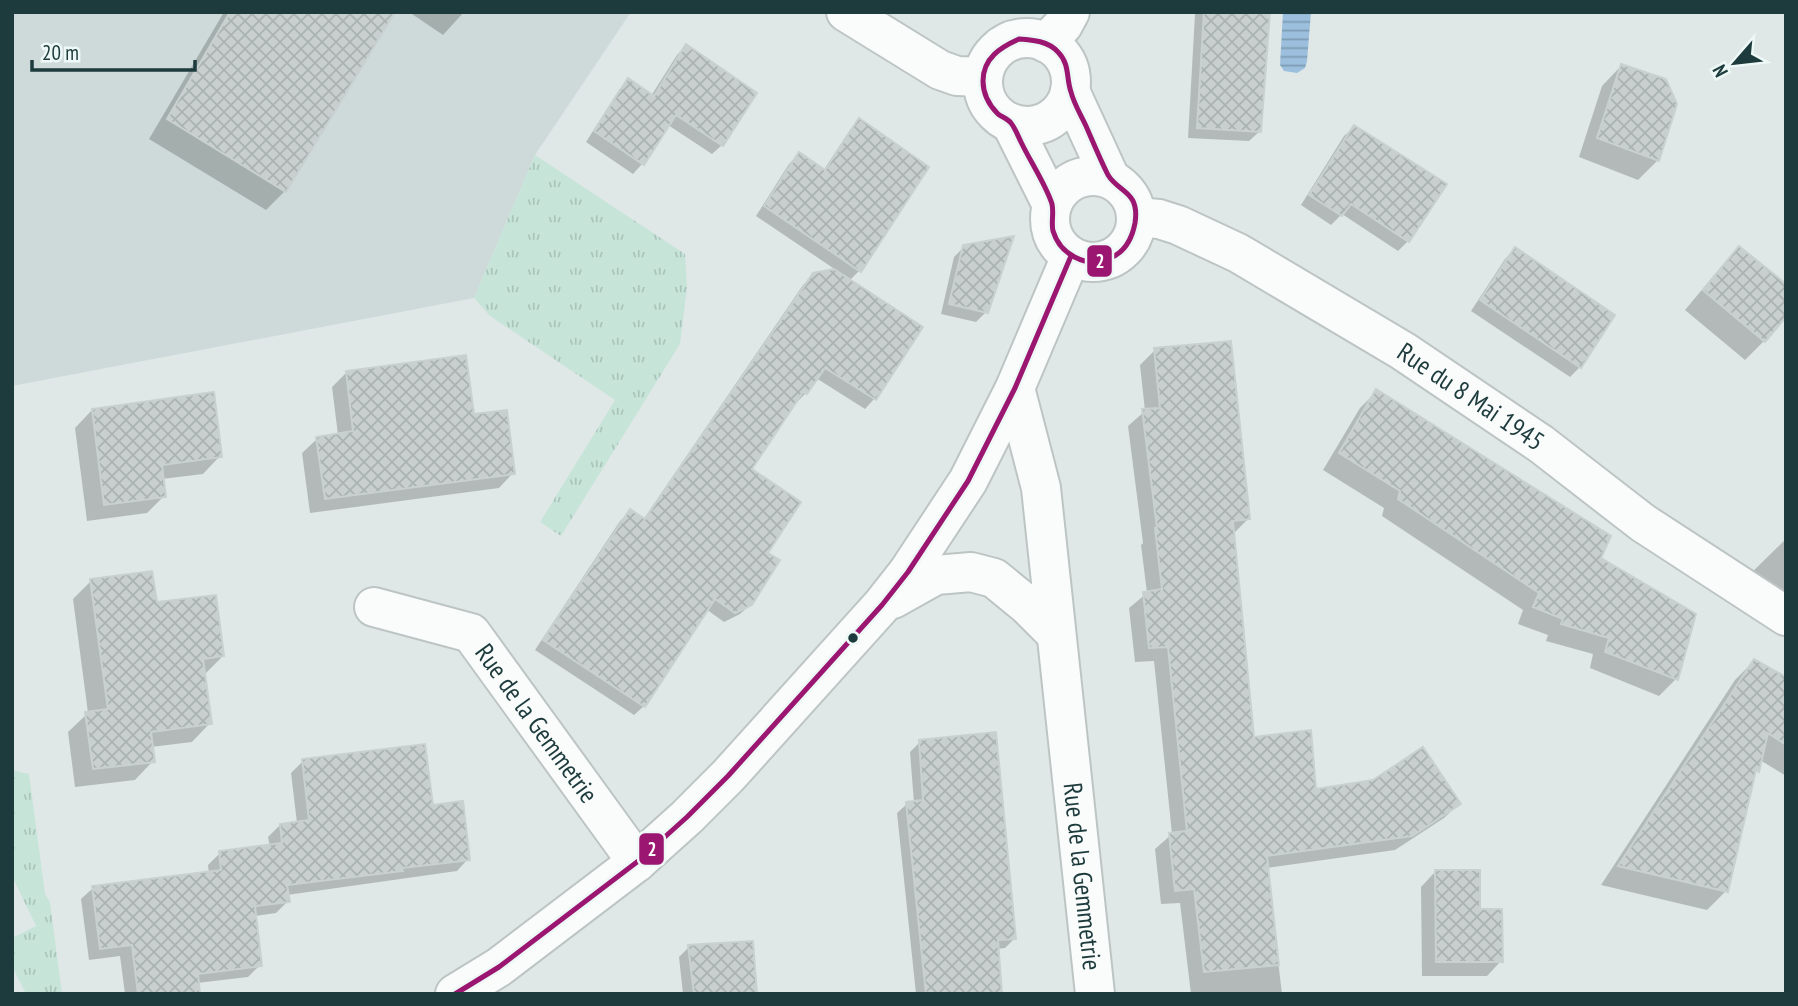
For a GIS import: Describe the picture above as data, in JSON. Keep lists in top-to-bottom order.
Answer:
{
  "streets": {
    "street": ["Rue du 8 Mai 1945", "Rue de la Gemmetrie"]
  },
  "lines": ["transit line 2"],
  "scale_bar": "20 m",
  "north": "bottom left"
}
